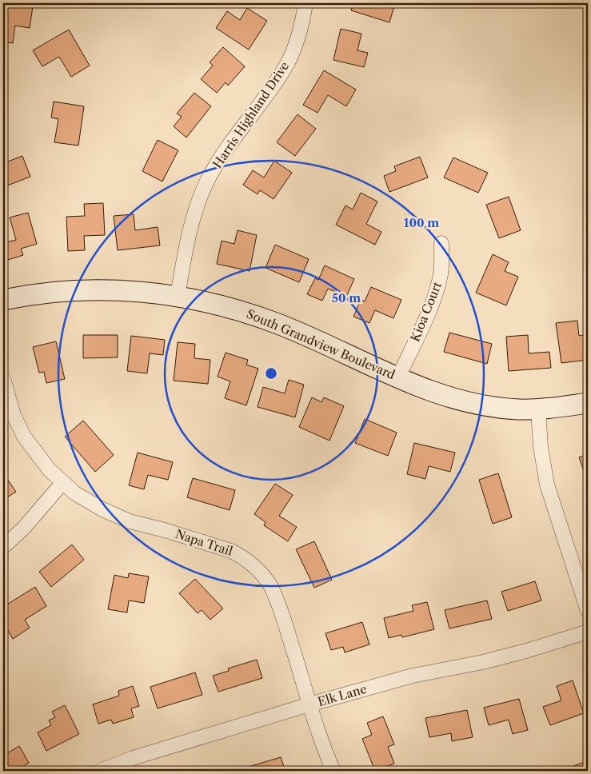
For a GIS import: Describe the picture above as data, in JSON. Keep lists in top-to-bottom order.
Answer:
{
  "streets": {
    "street": [
      "Harris Highland Drive",
      "Kioa Court",
      "South Grandview Boulevard",
      "Napa Trail",
      "Elk Lane"
    ]
  },
  "crossings": [
    ["Harris Highland Drive", "South Grandview Boulevard"],
    ["Kioa Court", "South Grandview Boulevard"],
    ["Napa Trail", "Elk Lane"]
  ],
  "rings": ["100 m", "50 m"]
}
